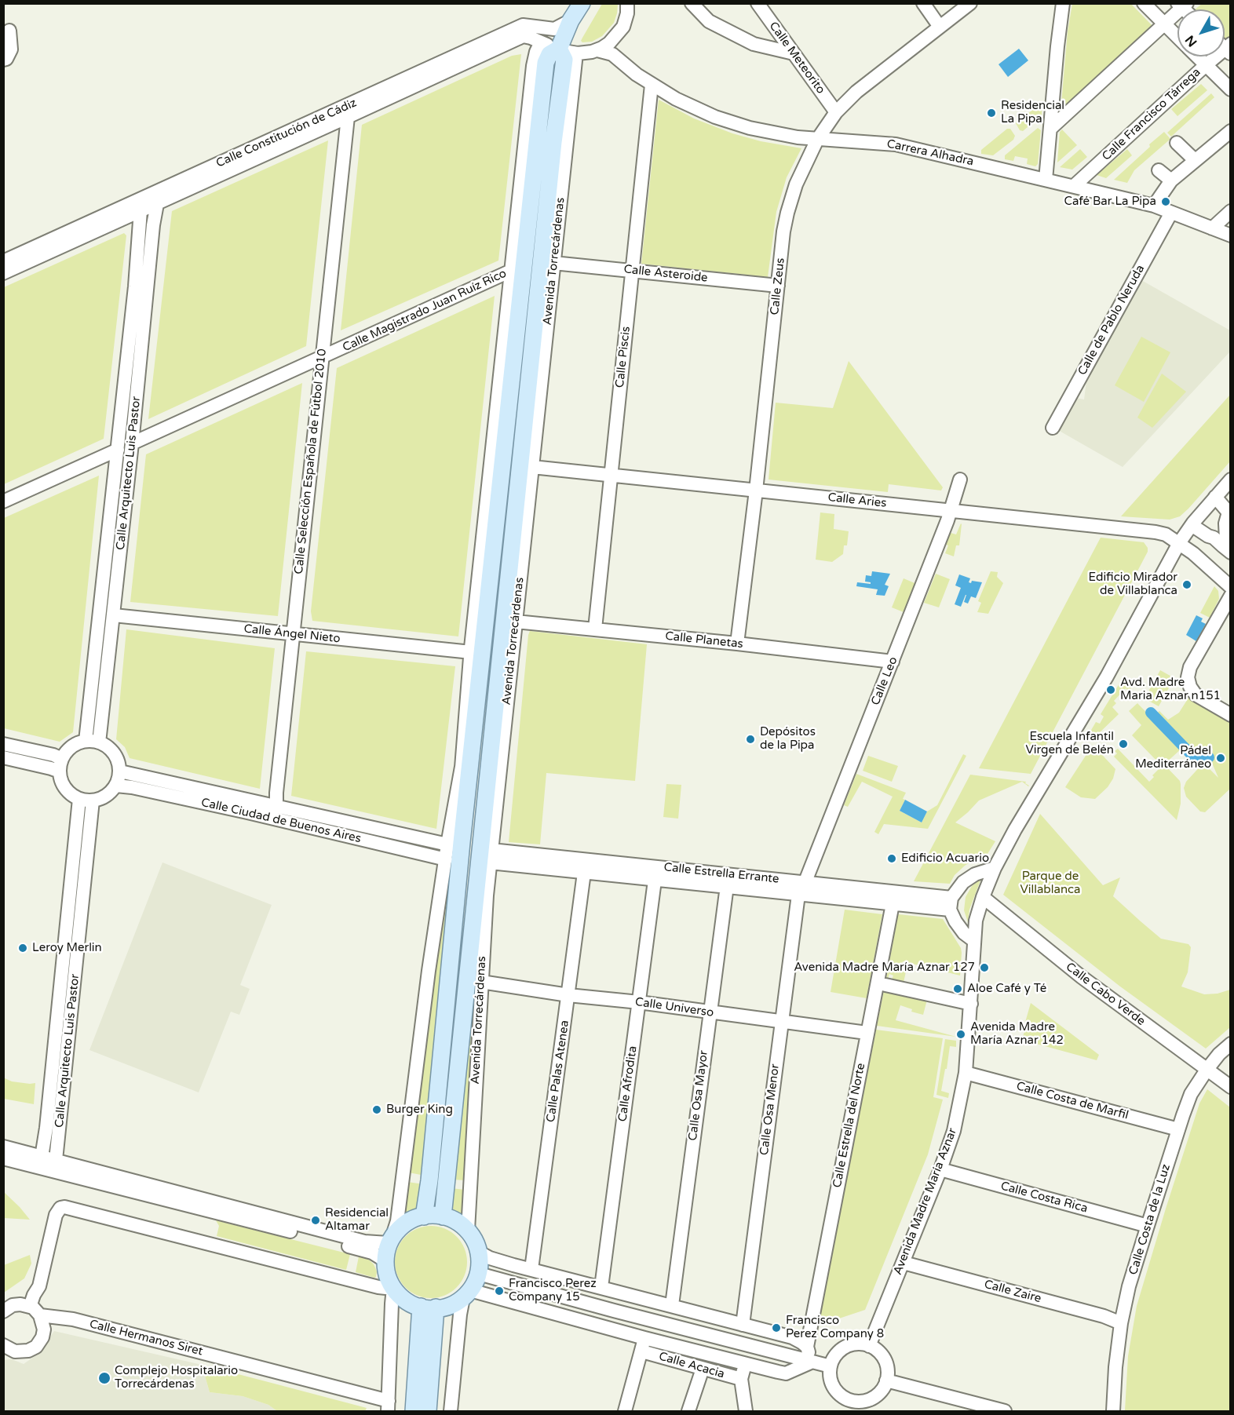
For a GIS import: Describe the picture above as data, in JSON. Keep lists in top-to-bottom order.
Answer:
{
  "streets": {
    "main road": ["Avenida Torrecárdenas"],
    "street": [
      "Calle Meteorito",
      "Calle Francisco Tárrega",
      "Calle Constitución de Cádiz",
      "Carrera Alhadra",
      "Calle Asteroide",
      "Calle Zeus",
      "Calle Magistrado Juan Ruíz Rico",
      "Calle de Pablo Neruda",
      "Calle Piscis",
      "Calle Selección Española de Fútbol 2010",
      "Calle Arquitecto Luis Pastor",
      "Calle Aries",
      "Calle Ángel Nieto",
      "Calle Planetas",
      "Calle Leo",
      "Calle Ciudad de Buenos Aires",
      "Calle Estrella Errante",
      "Calle Cabo Verde",
      "Calle Universo",
      "Calle Palas Atenea",
      "Calle Afrodita",
      "Calle Osa Mayor",
      "Calle Costa de Marfil",
      "Calle Osa Menor",
      "Calle Estrella del Norte",
      "Calle Costa Rica",
      "Avenida Madre María Aznar",
      "Calle Costa de la Luz",
      "Calle Zaire",
      "Calle Hermanos Siret",
      "Calle Acacia"
    ]
  },
  "crossings": [
    ["Calle Meteorito", "Calle Zeus"],
    ["Calle Francisco Tárrega", "Carrera Alhadra"],
    ["Calle Constitución de Cádiz", "Carrera Alhadra"],
    ["Calle Constitución de Cádiz", "Avenida Torrecárdenas"],
    ["Calle Constitución de Cádiz", "Calle Selección Española de Fútbol 2010"],
    ["Calle Constitución de Cádiz", "Calle Arquitecto Luis Pastor"],
    ["Carrera Alhadra", "Calle Zeus"],
    ["Carrera Alhadra", "Calle de Pablo Neruda"],
    ["Carrera Alhadra", "Calle Piscis"],
    ["Avenida Torrecárdenas", "Calle Asteroide"],
    ["Avenida Torrecárdenas", "Calle Aries"],
    ["Avenida Torrecárdenas", "Calle Planetas"],
    ["Avenida Torrecárdenas", "Calle Estrella Errante"],
    ["Avenida Torrecárdenas", "Calle Universo"],
    ["Calle Asteroide", "Calle Zeus"],
    ["Calle Asteroide", "Calle Piscis"],
    ["Calle Zeus", "Calle Aries"],
    ["Calle Zeus", "Calle Planetas"],
    ["Calle Magistrado Juan Ruíz Rico", "Calle Selección Española de Fútbol 2010"],
    ["Calle Magistrado Juan Ruíz Rico", "Calle Arquitecto Luis Pastor"],
    ["Calle Piscis", "Calle Aries"],
    ["Calle Piscis", "Calle Planetas"],
    ["Calle Selección Española de Fútbol 2010", "Calle Ángel Nieto"],
    ["Calle Selección Española de Fútbol 2010", "Calle Ciudad de Buenos Aires"],
    ["Calle Arquitecto Luis Pastor", "Calle Ángel Nieto"],
    ["Calle Arquitecto Luis Pastor", "Calle Ciudad de Buenos Aires"],
    ["Calle Aries", "Calle Leo"],
    ["Calle Aries", "Avenida Madre María Aznar"],
    ["Calle Planetas", "Calle Leo"],
    ["Calle Leo", "Calle Estrella Errante"],
    ["Calle Estrella Errante", "Calle Palas Atenea"],
    ["Calle Estrella Errante", "Calle Afrodita"],
    ["Calle Estrella Errante", "Calle Osa Mayor"],
    ["Calle Estrella Errante", "Calle Osa Menor"],
    ["Calle Estrella Errante", "Calle Estrella del Norte"],
    ["Calle Cabo Verde", "Avenida Madre María Aznar"],
    ["Calle Cabo Verde", "Calle Costa de la Luz"],
    ["Calle Universo", "Calle Palas Atenea"],
    ["Calle Universo", "Calle Afrodita"],
    ["Calle Universo", "Calle Osa Mayor"],
    ["Calle Universo", "Calle Osa Menor"],
    ["Calle Universo", "Calle Estrella del Norte"],
    ["Calle Costa de Marfil", "Avenida Madre María Aznar"],
    ["Calle Costa de Marfil", "Calle Costa de la Luz"],
    ["Calle Costa Rica", "Avenida Madre María Aznar"],
    ["Calle Costa Rica", "Calle Costa de la Luz"],
    ["Avenida Madre María Aznar", "Calle Zaire"],
    ["Calle Costa de la Luz", "Calle Zaire"]
  ],
  "parks": ["Parque de Villablanca"],
  "places": [
    "Residencial La Pipa",
    "Café Bar La Pipa",
    "Edificio Mirador de Villablanca",
    "Avd. Madre Maria Aznar n151",
    "Depósitos de la Pipa",
    "Escuela Infantil Virgen de Belén",
    "Pádel Mediterráneo",
    "Edificio Acuario",
    "Leroy Merlin",
    "Avenida Madre María Aznar 127",
    "Aloe Café y Té",
    "Avenida Madre María Aznar 142",
    "Burger King",
    "Residencial Altamar",
    "Francisco Perez Company 15",
    "Francisco Perez Company 8",
    "Complejo Hospitalario Torrecárdenas"
  ],
  "north": "bottom left"
}
